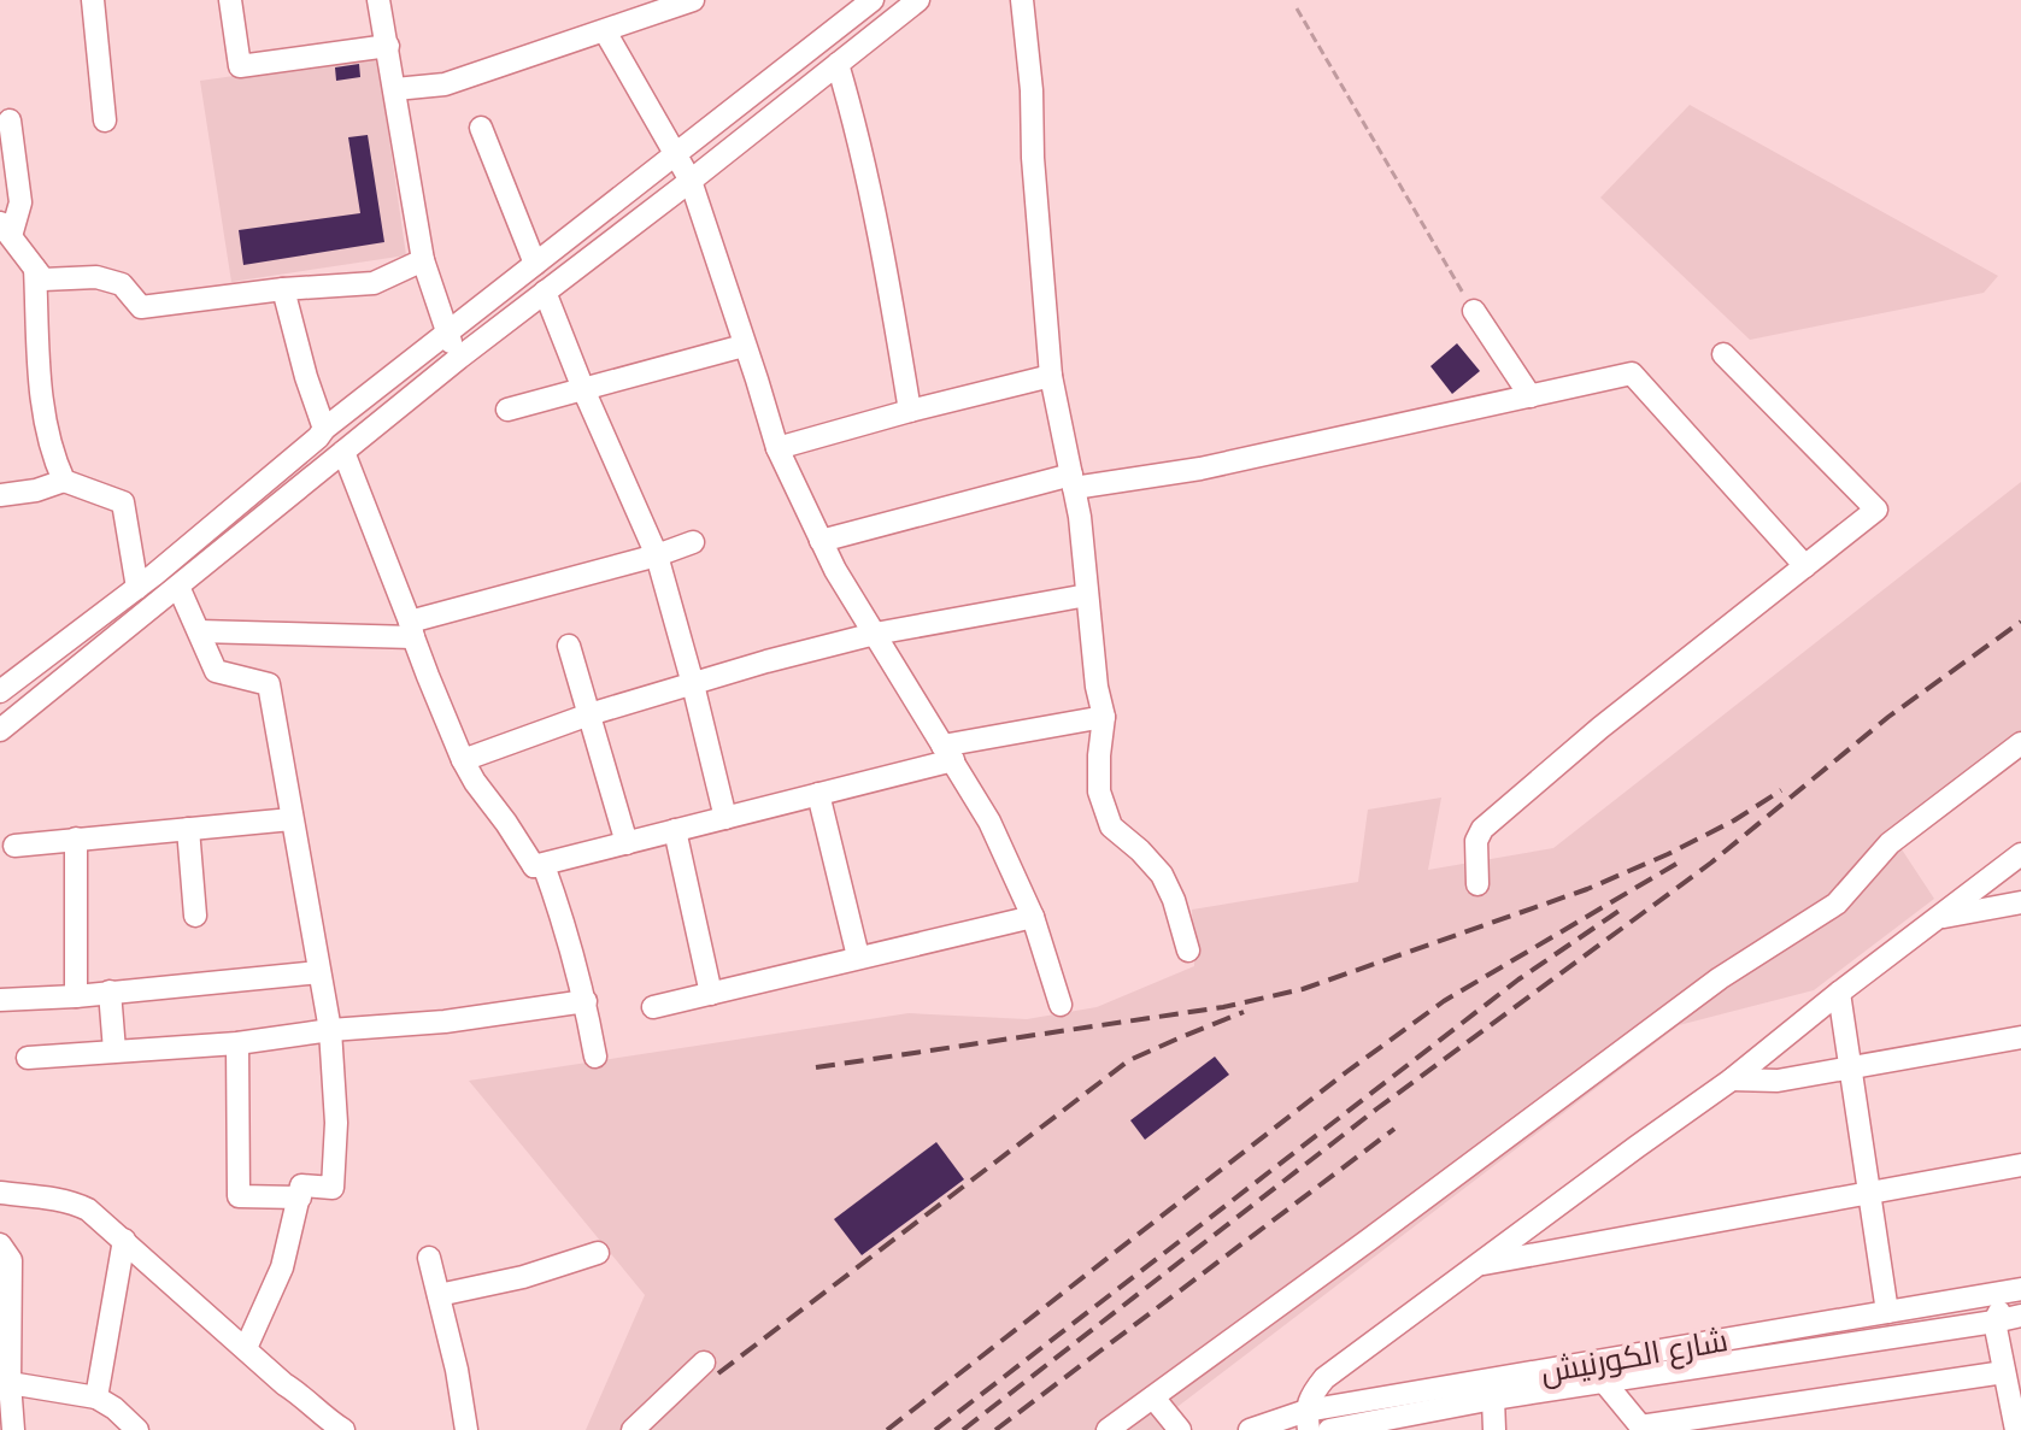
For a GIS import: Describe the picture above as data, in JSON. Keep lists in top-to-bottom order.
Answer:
{
  "streets": {
    "street": ["شارع الكورنيش"]
  }
}
